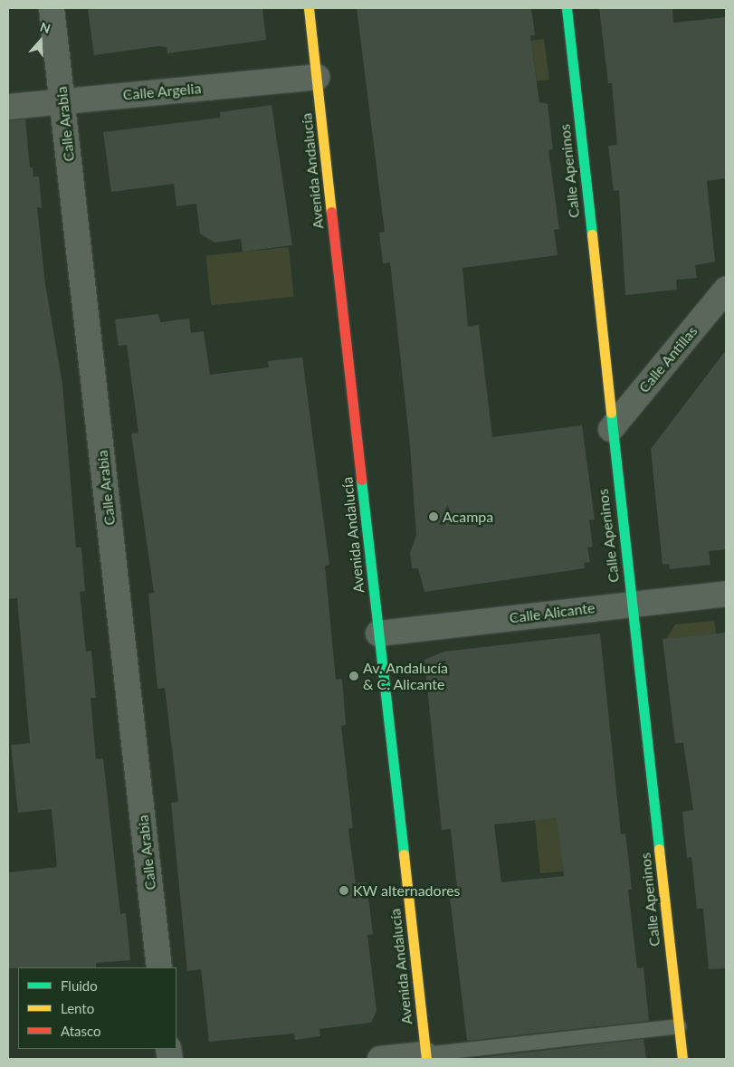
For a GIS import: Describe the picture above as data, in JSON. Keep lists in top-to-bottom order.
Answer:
{
  "streets": {
    "street": [
      "Calle Argelia",
      "Calle Arabia",
      "Avenida Andalucía",
      "Calle Apeninos",
      "Calle Antillas",
      "Calle Alicante"
    ]
  },
  "crossings": [
    ["Calle Argelia", "Calle Arabia"],
    ["Calle Argelia", "Avenida Andalucía"],
    ["Avenida Andalucía", "Calle Alicante"],
    ["Calle Apeninos", "Calle Antillas"],
    ["Calle Apeninos", "Calle Alicante"]
  ],
  "places": ["Acampa", "Av. Andalucía & C. Alicante", "KW alternadores"],
  "legend": ["Fluido", "Lento", "Atasco"],
  "north": "top"
}
